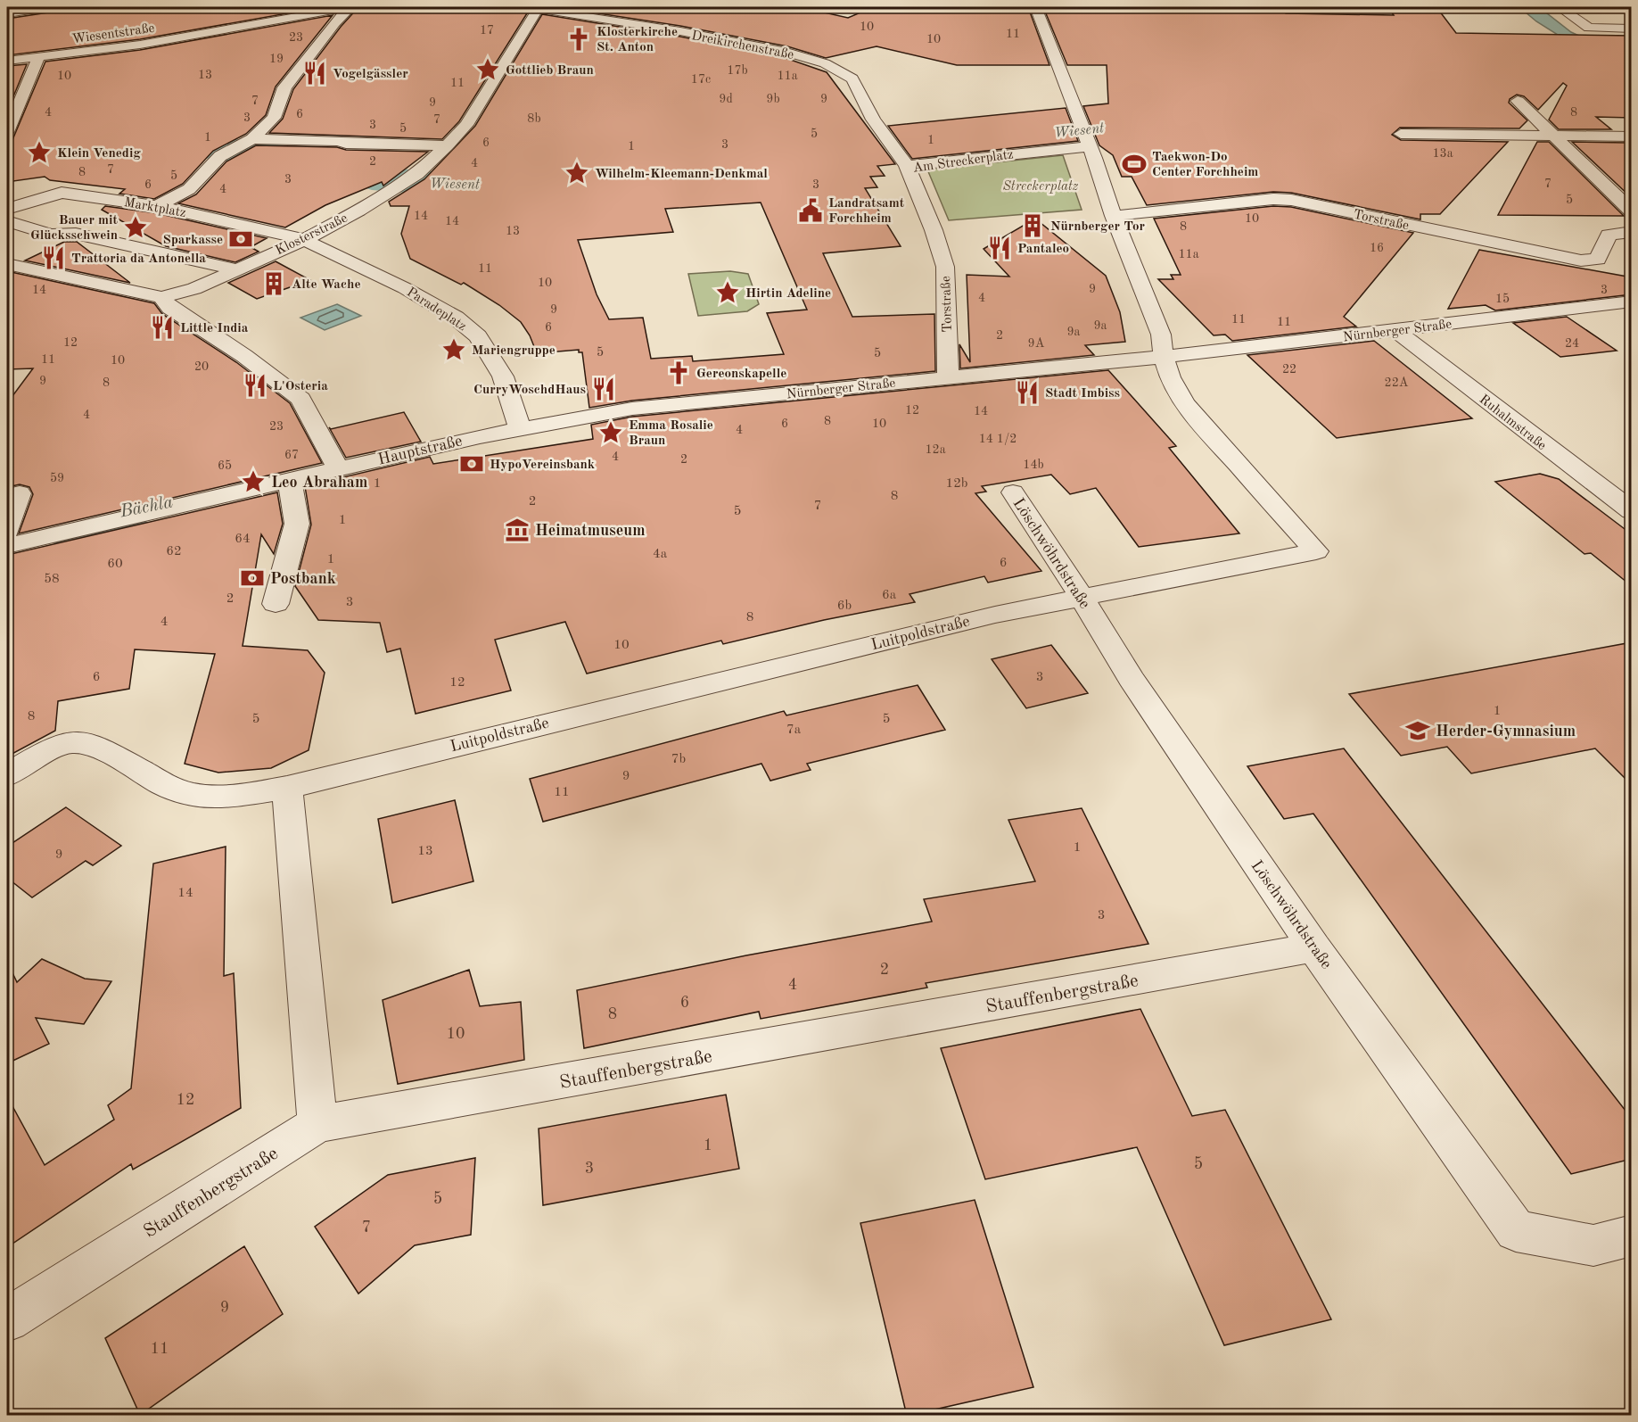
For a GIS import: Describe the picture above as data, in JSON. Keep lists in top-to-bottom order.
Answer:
{
  "streets": {
    "street": [
      "Wiesentstraße",
      "Dreikirchenstraße",
      "Am Streckerplatz",
      "Marktplatz",
      "Torstraße",
      "Klosterstraße",
      "Paradeplatz",
      "Nürnberger Straße",
      "Ruhalmstraße",
      "Hauptstraße",
      "Löschwöhrdstraße",
      "Luitpoldstraße",
      "Stauffenbergstraße"
    ]
  },
  "crossings": [
    ["Dreikirchenstraße", "Am Streckerplatz"],
    ["Dreikirchenstraße", "Klosterstraße"],
    ["Am Streckerplatz", "Torstraße"],
    ["Marktplatz", "Klosterstraße"],
    ["Marktplatz", "Paradeplatz"],
    ["Torstraße", "Nürnberger Straße"],
    ["Klosterstraße", "Paradeplatz"],
    ["Paradeplatz", "Nürnberger Straße"],
    ["Paradeplatz", "Hauptstraße"],
    ["Nürnberger Straße", "Ruhalmstraße"],
    ["Nürnberger Straße", "Hauptstraße"],
    ["Nürnberger Straße", "Luitpoldstraße"],
    ["Löschwöhrdstraße", "Luitpoldstraße"],
    ["Löschwöhrdstraße", "Stauffenbergstraße"]
  ],
  "water": ["Wiesent", "Bächla"],
  "parks": ["Streckerplatz"],
  "places": {
    "church": ["Klosterkirche St. Anton", "Gereonskapelle"],
    "place": [
      "Gottlieb Braun",
      "Klein Venedig",
      "Wilhelm-Kleemann-Denkmal",
      "Bauer mit Glücksschwein",
      "Hirtin Adeline",
      "Mariengruppe",
      "Emma Rosalie Braun",
      "Leo Abraham"
    ],
    "restaurant": [
      "Vogelgässler",
      "Pantaleo",
      "Trattoria da Antonella",
      "Little India",
      "L'Osteria",
      "CurryWoschdHaus",
      "Stadt Imbiss"
    ],
    "sports": ["Taekwon-Do Center Forchheim"],
    "public building": ["Landratsamt Forchheim"],
    "building": ["Nürnberger Tor", "Alte Wache"],
    "bank": ["Sparkasse", "HypoVereinsbank", "Postbank"],
    "museum": ["Heimatmuseum"],
    "school or university": ["Herder-Gymnasium"]
  },
  "house_numbers": [
    "10",
    "17",
    "11",
    "23",
    "10",
    "19",
    "17b",
    "13",
    "10",
    "11a",
    "17c",
    "11",
    "9d",
    "9b",
    "9",
    "7",
    "9",
    "4",
    "8",
    "6",
    "3",
    "8b",
    "7",
    "3",
    "5",
    "5",
    "1",
    "1",
    "6",
    "3",
    "1",
    "13a",
    "2",
    "4",
    "7",
    "8",
    "5",
    "3",
    "7",
    "6",
    "3",
    "4",
    "5",
    "14",
    "10",
    "14",
    "8",
    "13",
    "16",
    "11a",
    "11",
    "10",
    "9",
    "14",
    "3",
    "4",
    "15",
    "9",
    "11",
    "11",
    "9a",
    "6",
    "9a",
    "2",
    "12",
    "9A",
    "24",
    "5",
    "5",
    "11",
    "10",
    "20",
    "22",
    "9",
    "8",
    "22A",
    "12",
    "14",
    "4",
    "8",
    "6",
    "10",
    "23",
    "4",
    "14 1/2",
    "12a",
    "67",
    "4",
    "2",
    "14b",
    "65",
    "59",
    "1",
    "12b",
    "8",
    "2",
    "7",
    "5",
    "1",
    "64",
    "62",
    "4a",
    "1",
    "6",
    "60",
    "58",
    "6a",
    "2",
    "3",
    "6b",
    "8",
    "4",
    "10",
    "6",
    "3",
    "12",
    "1",
    "8",
    "5",
    "5",
    "7a",
    "7b",
    "9",
    "11",
    "1",
    "13",
    "9",
    "14",
    "3",
    "2",
    "4",
    "6",
    "8",
    "10",
    "12",
    "1",
    "5",
    "3",
    "5",
    "7",
    "9",
    "11"
  ]
}
